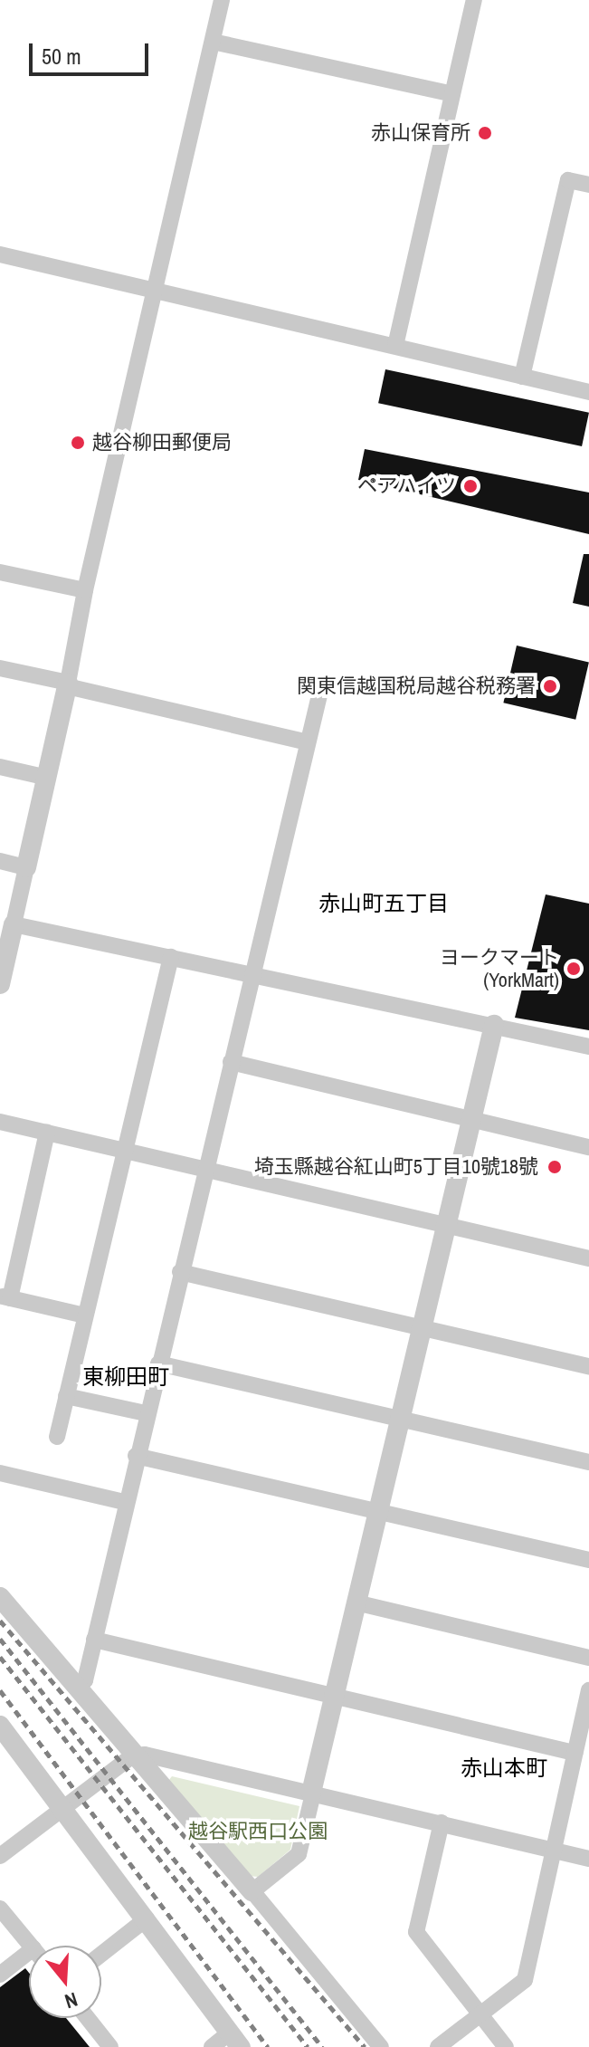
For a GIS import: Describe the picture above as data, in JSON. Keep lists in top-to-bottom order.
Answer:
{
  "districts": ["赤山町五丁目", "東柳田町", "赤山本町"],
  "parks": ["越谷駅西口公園"],
  "places": [
    "赤山保育所",
    "越谷柳田郵便局",
    "ペアハイツ",
    "関東信越国税局越谷税務署",
    "ヨークマート (YorkMart)",
    "埼玉縣越谷紅山町5丁目10號18號"
  ],
  "scale_bar": "50 m",
  "north": "bottom"
}
